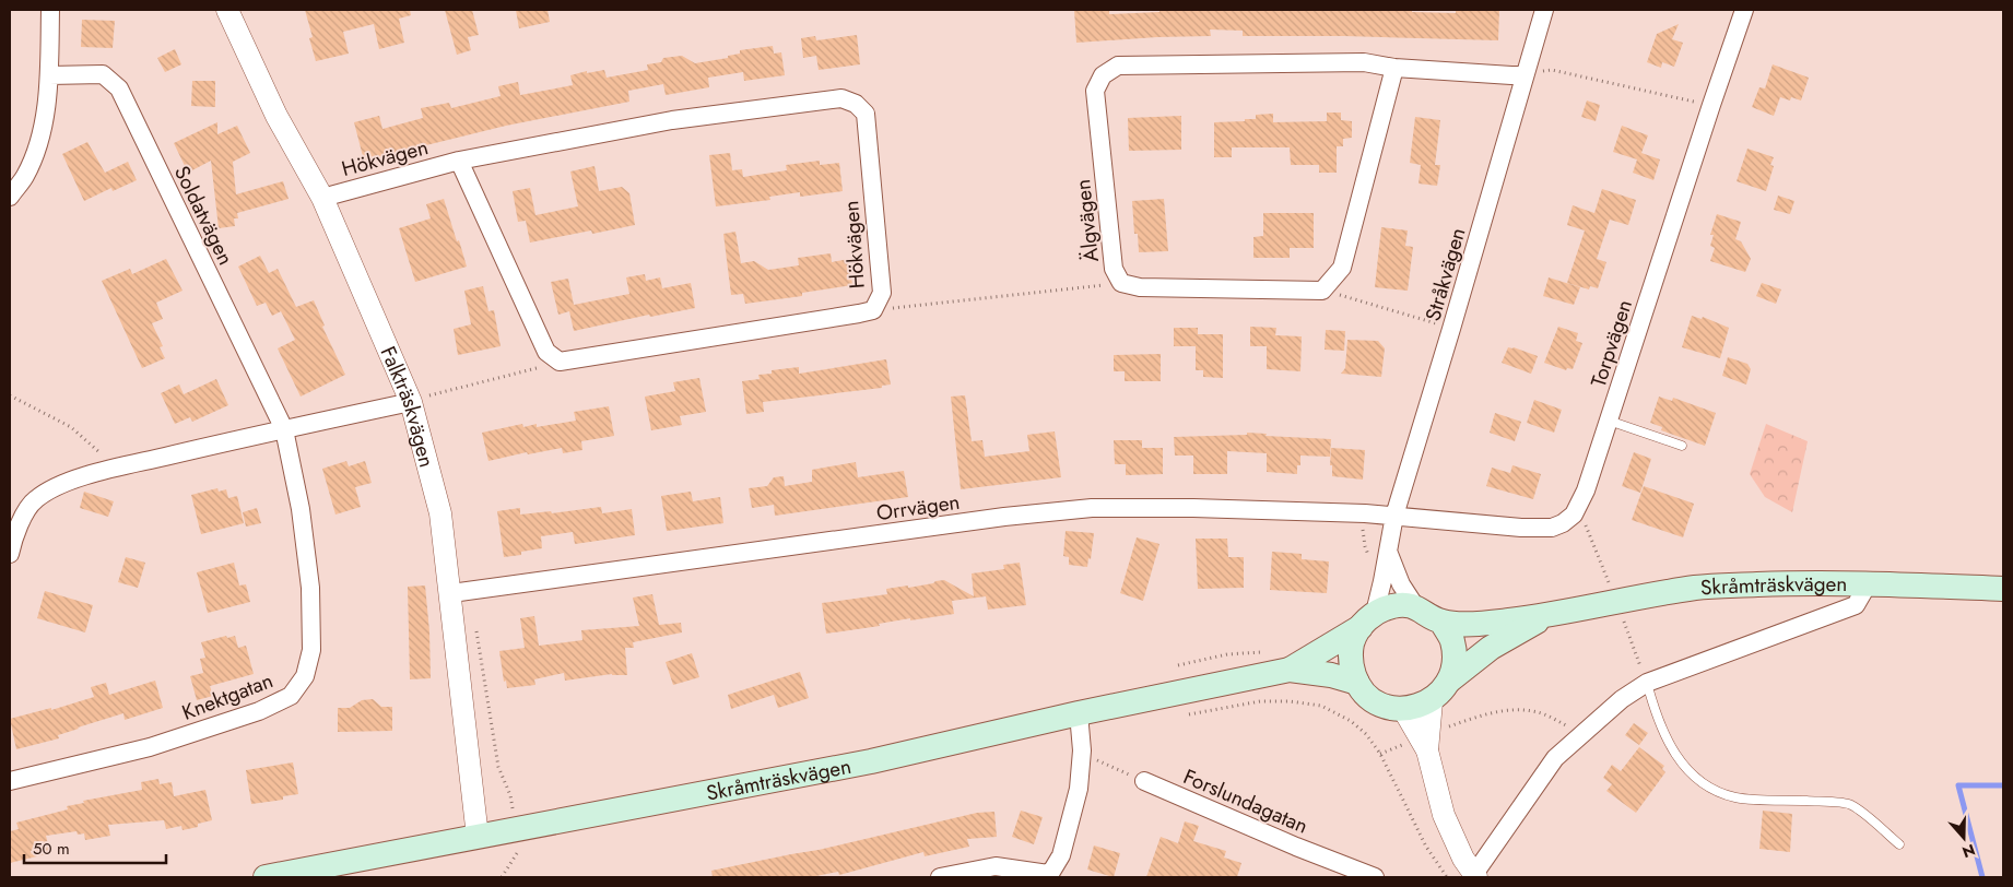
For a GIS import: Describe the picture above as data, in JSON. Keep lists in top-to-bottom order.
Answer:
{
  "streets": {
    "main road": ["Skråmträskvägen"],
    "street": [
      "Hökvägen",
      "Soldatvägen",
      "Älgvägen",
      "Stråkvägen",
      "Torpvägen",
      "Falkträskvägen",
      "Orrvägen",
      "Knektgatan",
      "Forslundagatan"
    ]
  },
  "crossings": [
    ["Hökvägen", "Falkträskvägen"],
    ["Soldatvägen", "Knektgatan"],
    ["Älgvägen", "Stråkvägen"],
    ["Stråkvägen", "Torpvägen"],
    ["Stråkvägen", "Orrvägen"],
    ["Stråkvägen", "Skråmträskvägen"],
    ["Torpvägen", "Orrvägen"],
    ["Falkträskvägen", "Orrvägen"],
    ["Falkträskvägen", "Skråmträskvägen"]
  ],
  "scale_bar": "50 m",
  "north": "bottom"
}
